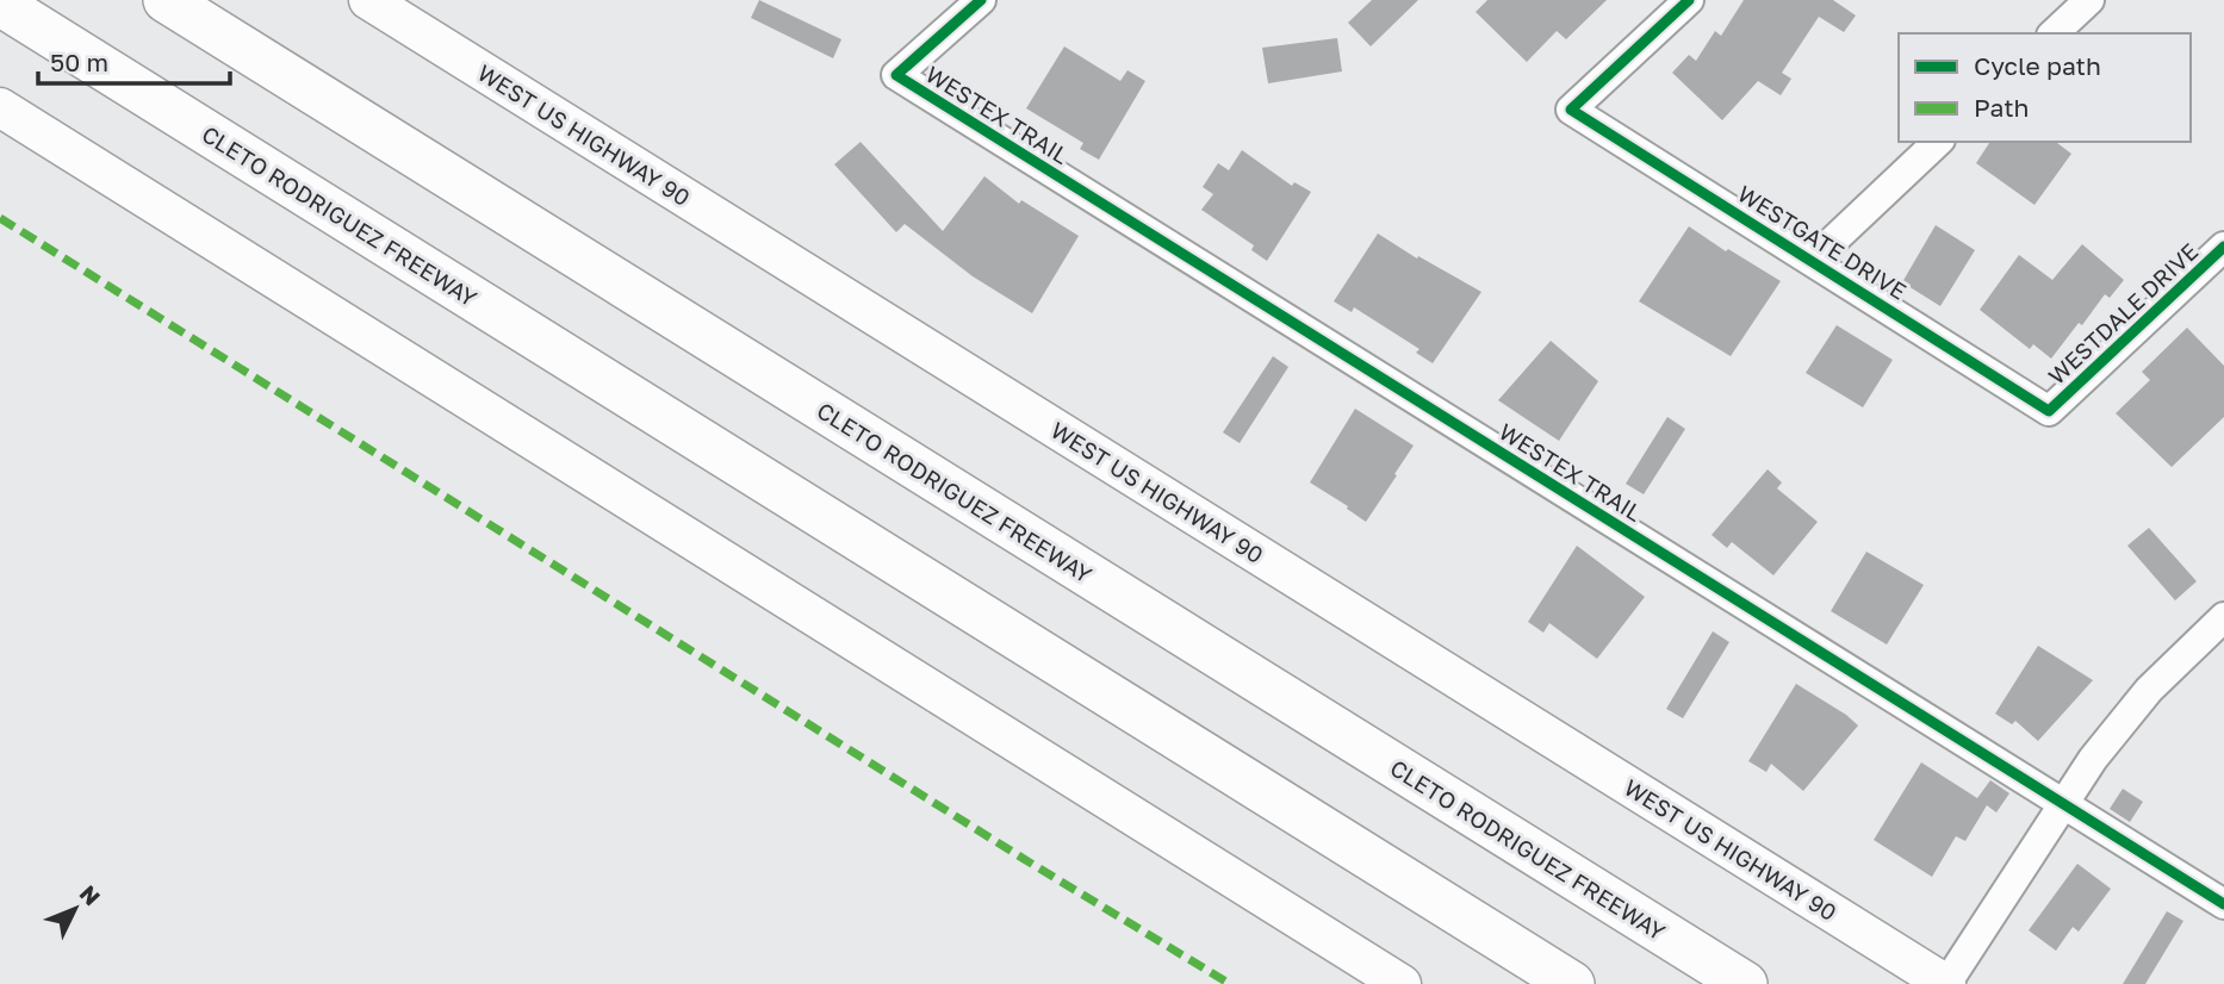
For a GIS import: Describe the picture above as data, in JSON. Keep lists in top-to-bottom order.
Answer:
{
  "streets": {
    "highway": ["CLETO RODRIGUEZ FREEWAY"],
    "main road": ["WEST US HIGHWAY 90"],
    "street": ["WESTEX TRAIL", "WESTGATE DRIVE", "WESTDALE DRIVE"]
  },
  "crossings": [
    ["WESTGATE DRIVE", "WESTDALE DRIVE"]
  ],
  "legend": ["Cycle path", "Path"],
  "scale_bar": "50 m",
  "north": "top right"
}
